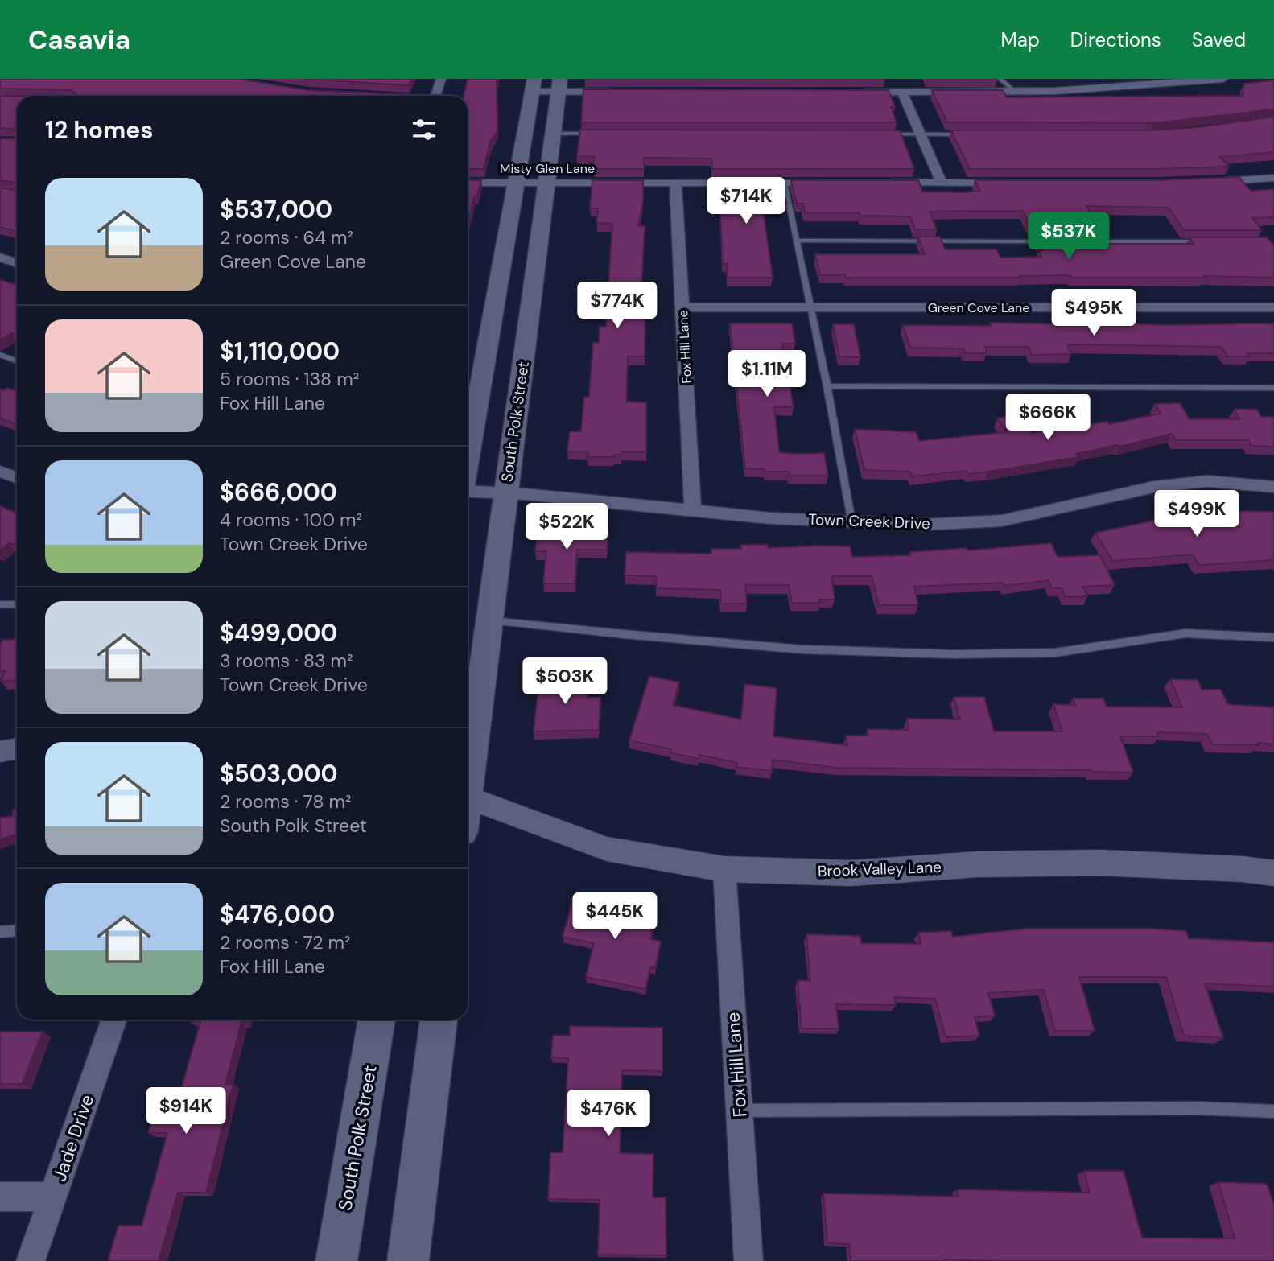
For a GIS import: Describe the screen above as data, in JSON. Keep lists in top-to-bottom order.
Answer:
{
  "streets": {
    "main road": ["South Polk Street"],
    "street": [
      "Misty Glen Lane",
      "Green Cove Lane",
      "Fox Hill Lane",
      "Town Creek Drive",
      "Brook Valley Lane",
      "Jade Drive"
    ]
  },
  "crossings": [
    ["Misty Glen Lane", "Fox Hill Lane"],
    ["Misty Glen Lane", "South Polk Street"],
    ["Green Cove Lane", "Fox Hill Lane"],
    ["Fox Hill Lane", "Town Creek Drive"],
    ["Fox Hill Lane", "Brook Valley Lane"],
    ["South Polk Street", "Town Creek Drive"]
  ],
  "page": {
    "header": "Casavia",
    "nav": ["Map", "Directions", "Saved"],
    "heading": "12 homes",
    "list": [
      {
        "name": "$537,000",
        "note": "2 rooms · 64 m² · Green Cove Lane"
      },
      {
        "name": "$1,110,000",
        "note": "5 rooms · 138 m² · Fox Hill Lane"
      },
      {
        "name": "$666,000",
        "note": "4 rooms · 100 m² · Town Creek Drive"
      },
      {
        "name": "$499,000",
        "note": "3 rooms · 83 m² · Town Creek Drive"
      },
      {
        "name": "$503,000",
        "note": "2 rooms · 78 m² · South Polk Street"
      },
      {
        "name": "$476,000",
        "note": "2 rooms · 72 m² · Fox Hill Lane"
      }
    ],
    "price": [
      "$714K",
      "$537K",
      "$774K",
      "$495K",
      "$1.11M",
      "$666K",
      "$499K",
      "$522K",
      "$503K",
      "$445K",
      "$914K",
      "$476K"
    ]
  }
}
